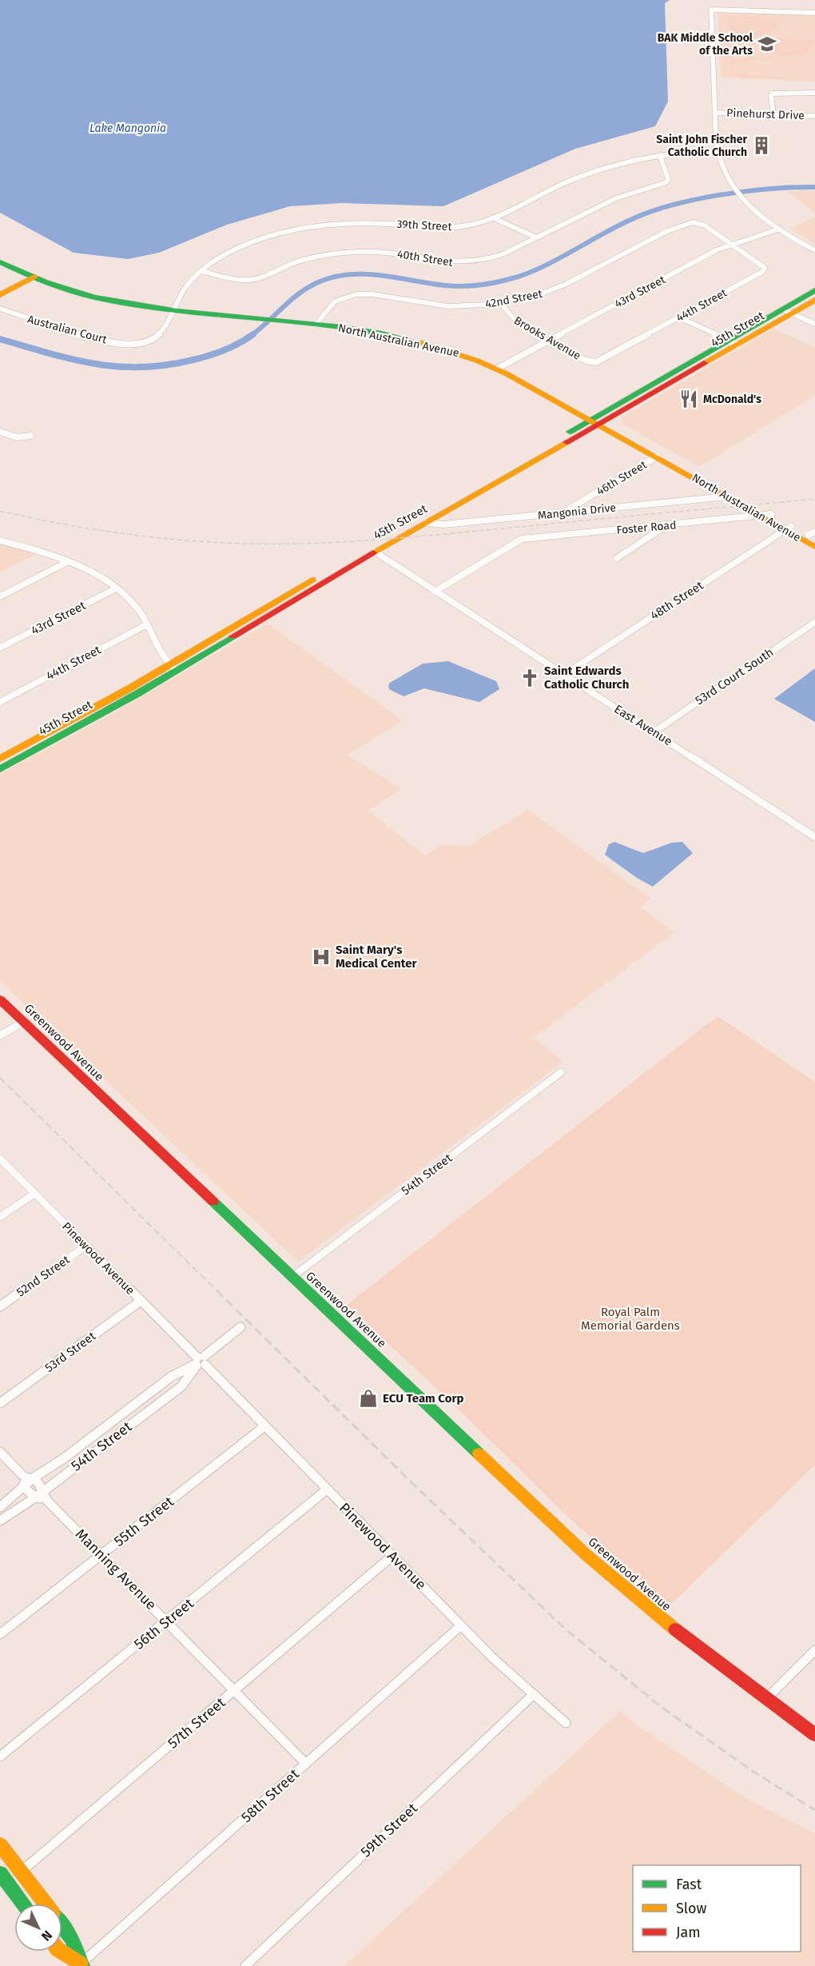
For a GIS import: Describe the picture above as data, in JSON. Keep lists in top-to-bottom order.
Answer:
{
  "streets": {
    "main road": ["45th Street", "North Australian Avenue", "Greenwood Avenue"],
    "street": [
      "Pinehurst Drive",
      "39th Street",
      "40th Street",
      "43rd Street",
      "42nd Street",
      "44th Street",
      "Australian Court",
      "Brooks Avenue",
      "46th Street",
      "Mangonia Drive",
      "Foster Road",
      "48th Street",
      "53rd Court South",
      "East Avenue",
      "54th Street",
      "Pinewood Avenue",
      "52nd Street",
      "53rd Street",
      "55th Street",
      "Manning Avenue",
      "56th Street",
      "57th Street",
      "58th Street",
      "59th Street"
    ]
  },
  "crossings": [
    ["39th Street", "40th Street"],
    ["39th Street", "Australian Court"],
    ["39th Street", "North Australian Avenue"],
    ["43rd Street", "42nd Street"],
    ["43rd Street", "44th Street"],
    ["43rd Street", "Brooks Avenue"],
    ["43rd Street", "North Australian Avenue"],
    ["42nd Street", "44th Street"],
    ["42nd Street", "Brooks Avenue"],
    ["42nd Street", "North Australian Avenue"],
    ["44th Street", "Brooks Avenue"],
    ["Australian Court", "North Australian Avenue"],
    ["45th Street", "North Australian Avenue"],
    ["45th Street", "Mangonia Drive"],
    ["45th Street", "East Avenue"],
    ["North Australian Avenue", "46th Street"],
    ["North Australian Avenue", "Mangonia Drive"],
    ["North Australian Avenue", "Foster Road"],
    ["North Australian Avenue", "48th Street"],
    ["46th Street", "Mangonia Drive"],
    ["Foster Road", "East Avenue"],
    ["48th Street", "East Avenue"],
    ["53rd Court South", "East Avenue"],
    ["Greenwood Avenue", "54th Street"],
    ["54th Street", "Pinewood Avenue"],
    ["54th Street", "Manning Avenue"],
    ["Pinewood Avenue", "52nd Street"],
    ["Pinewood Avenue", "53rd Street"],
    ["Pinewood Avenue", "55th Street"],
    ["Pinewood Avenue", "56th Street"],
    ["Pinewood Avenue", "57th Street"],
    ["Pinewood Avenue", "58th Street"],
    ["Pinewood Avenue", "59th Street"],
    ["55th Street", "Manning Avenue"],
    ["Manning Avenue", "56th Street"],
    ["Manning Avenue", "57th Street"],
    ["Manning Avenue", "58th Street"]
  ],
  "water": ["Lake Mangonia"],
  "parks": ["Royal Palm Memorial Gardens"],
  "places": {
    "school or university": ["BAK Middle School of the Arts"],
    "building": ["Saint John Fischer Catholic Church"],
    "restaurant": ["McDonald's"],
    "church": ["Saint Edwards Catholic Church"],
    "hospital": ["Saint Mary's Medical Center"],
    "shop": ["ECU Team Corp"]
  },
  "legend": ["Fast", "Slow", "Jam"],
  "north": "bottom right"
}
